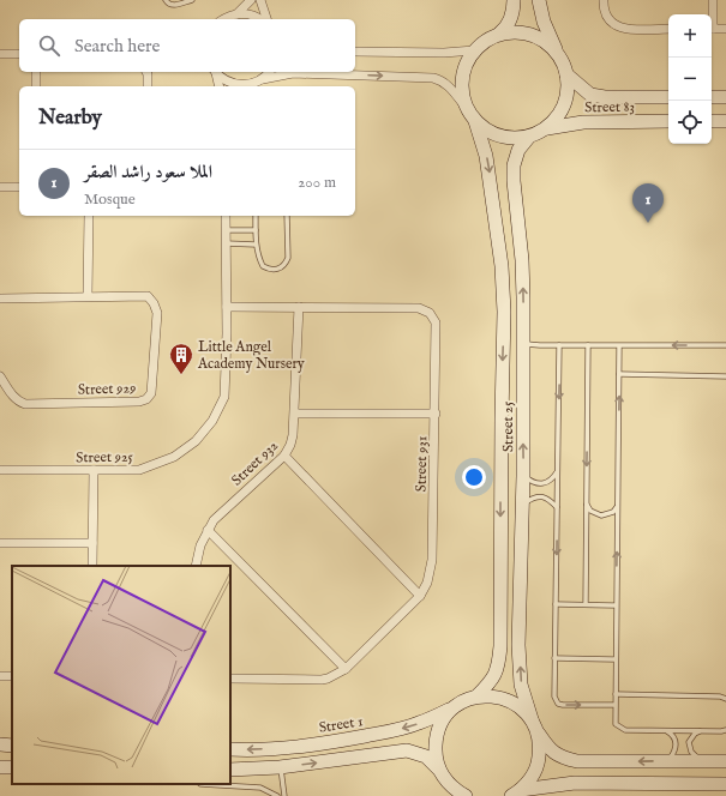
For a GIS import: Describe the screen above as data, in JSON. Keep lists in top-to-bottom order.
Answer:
{
  "streets": {
    "street": [
      "Street 83",
      "Street 929",
      "Street 25",
      "Street 925",
      "Street 932",
      "Street 931",
      "Street 1"
    ]
  },
  "crossings": [
    ["Street 83", "Street 25"],
    ["Street 25", "Street 1"],
    ["Street 925", "Street 931"],
    ["Street 932", "Street 931"]
  ],
  "places": {
    "building": ["Little Angel Academy Nursery"]
  },
  "page": {
    "map_buttons": ["+", "−"],
    "search": "Search here",
    "heading": "Nearby",
    "list": [
      {
        "mark": "1",
        "name": "الملا سعود راشد الصقر",
        "note": "Mosque",
        "value": "200 m"
      }
    ],
    "pins": "1"
  }
}
